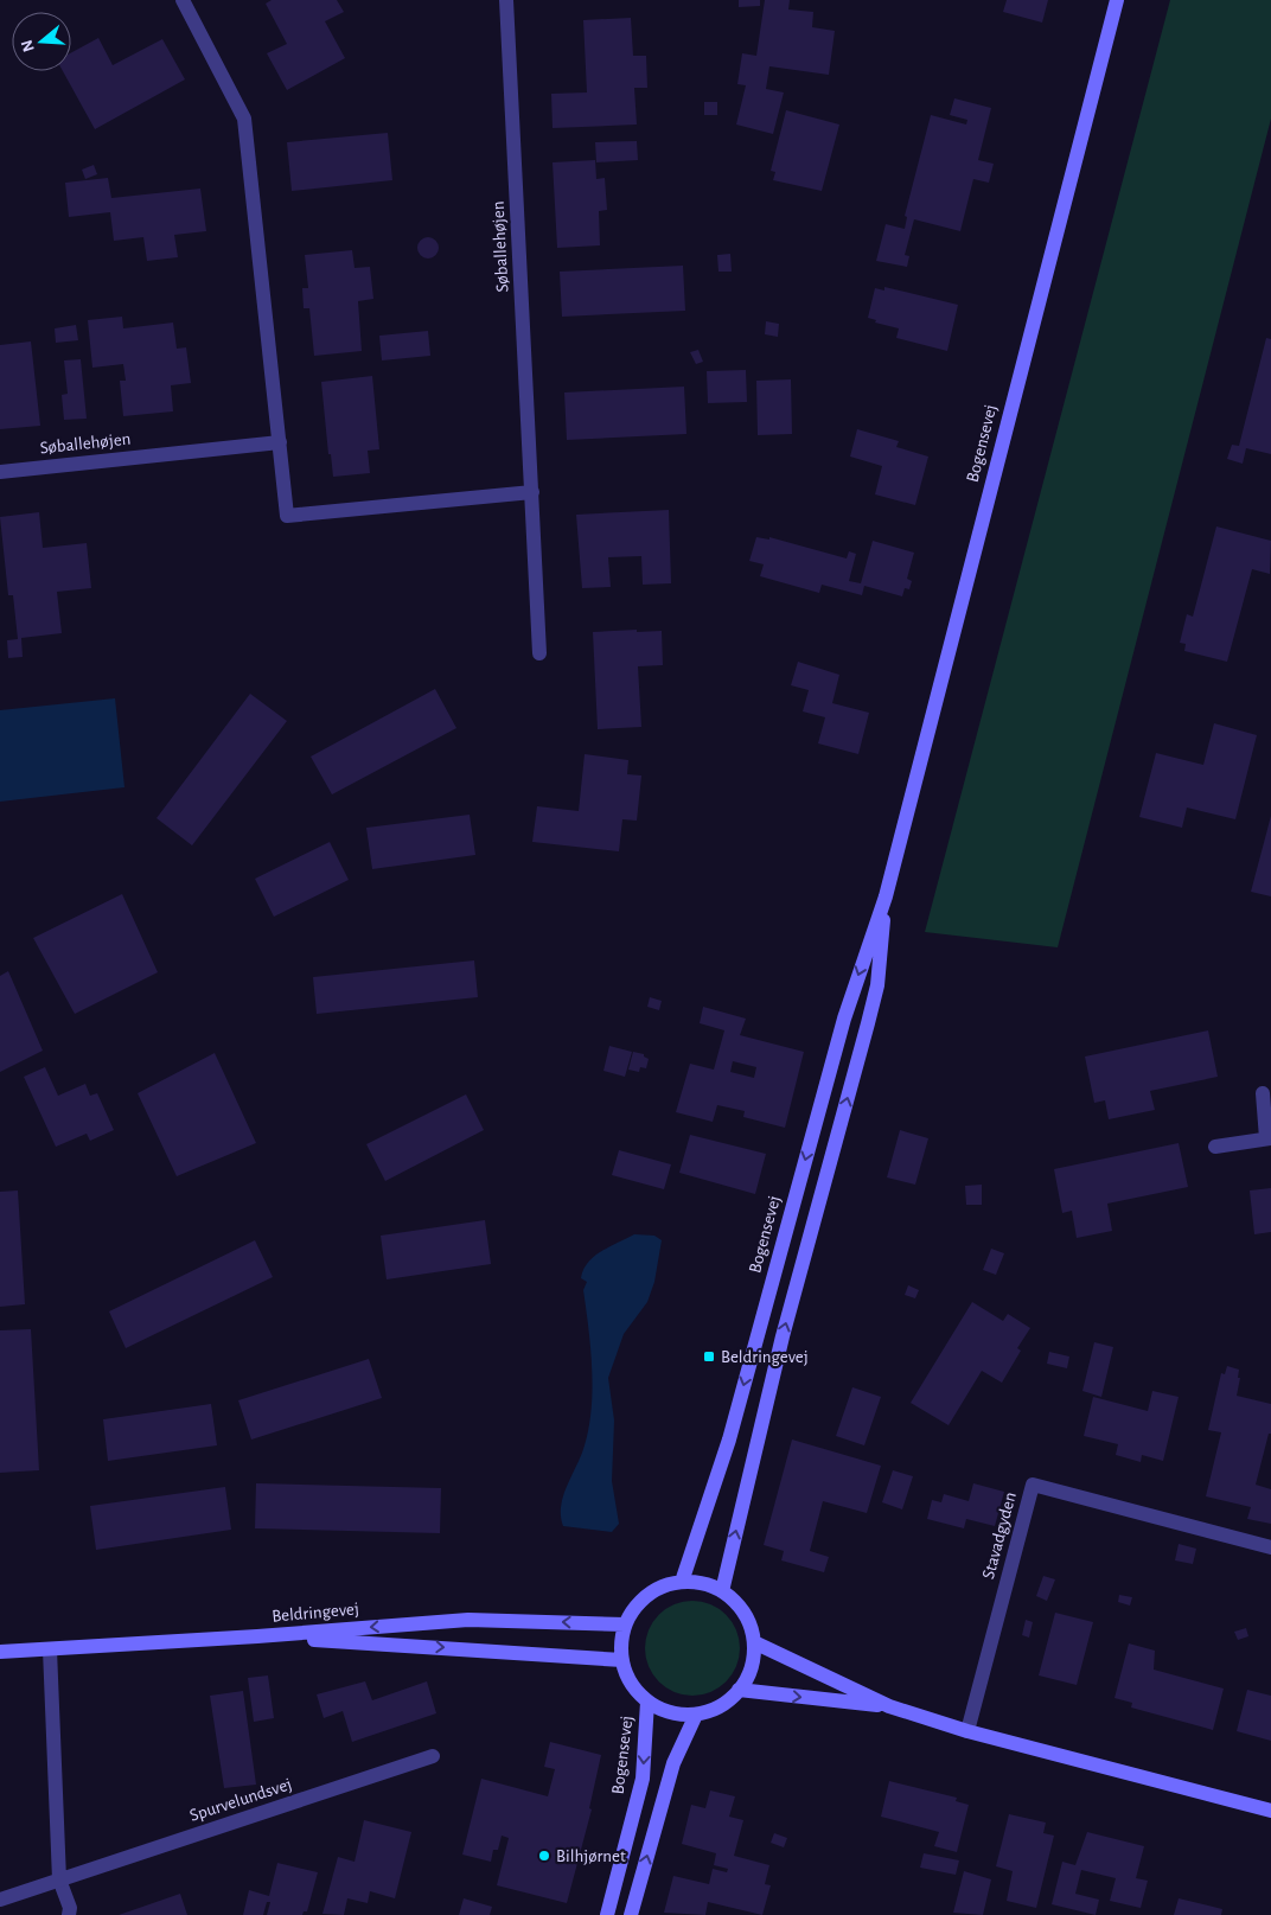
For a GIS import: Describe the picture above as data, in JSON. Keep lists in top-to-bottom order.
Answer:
{
  "streets": {
    "main road": ["Bogensevej", "Beldringevej"],
    "street": ["Søballehøjen", "Stavadgyden", "Spurvelundsvej"]
  },
  "crossings": [
    ["Bogensevej", "Beldringevej"]
  ],
  "places": {
    "transit": ["Beldringevej"],
    "other": ["Bilhjørnet"]
  },
  "north": "left"
}
